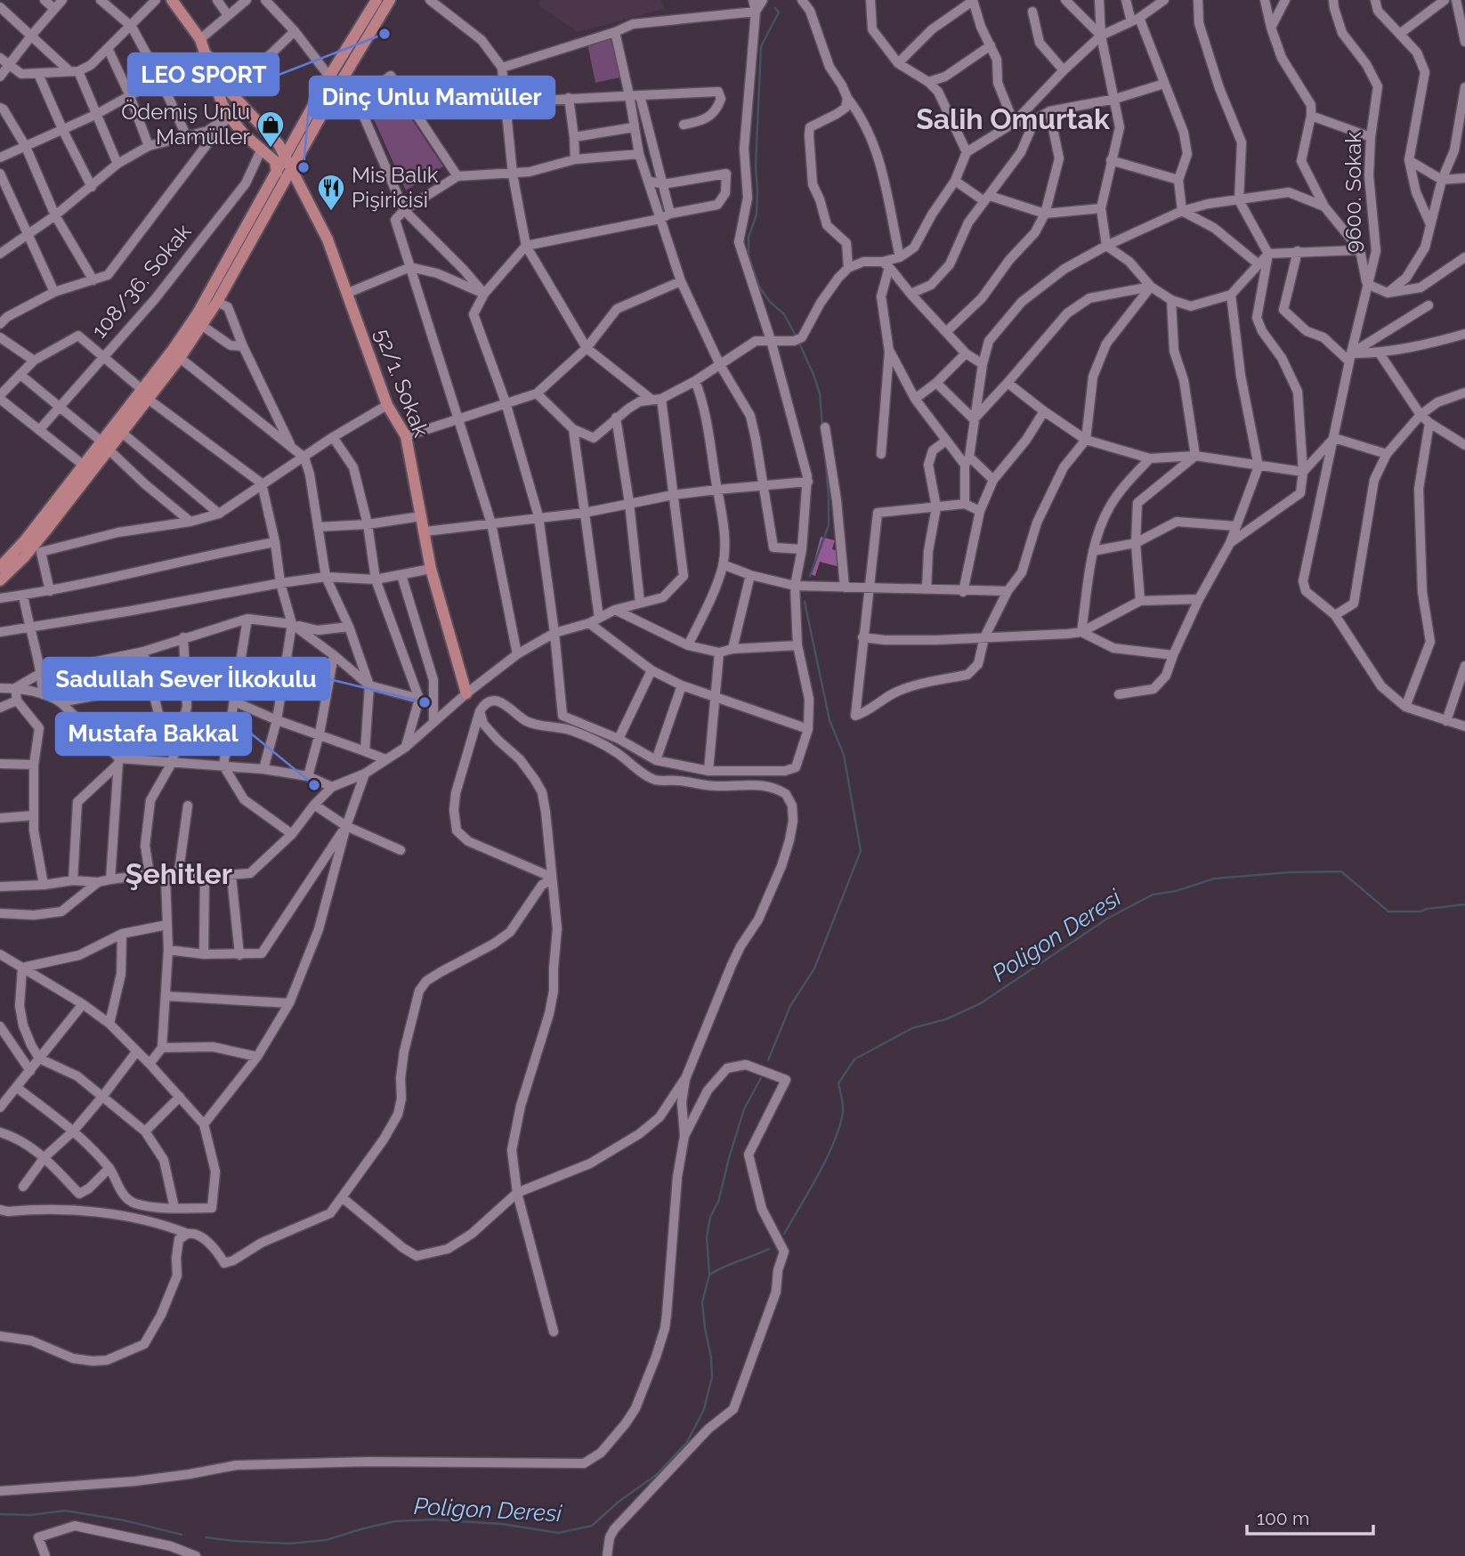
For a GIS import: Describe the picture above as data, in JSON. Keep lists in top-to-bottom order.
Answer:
{
  "streets": {
    "main road": ["52/1. Sokak"],
    "street": ["9600. Sokak", "108/36. Sokak"]
  },
  "districts": ["Salih Omurtak", "Şehitler"],
  "water": ["Poligon Deresi"],
  "places": {
    "other": [
      "LEO SPORT",
      "Dinç Unlu Mamüller",
      "Sadullah Sever İlkokulu",
      "Mustafa Bakkal"
    ],
    "shop": ["Ödemiş Unlu Mamüller"],
    "restaurant": ["Mis Balık Pişiricisi"]
  },
  "scale_bar": "100 m"
}
